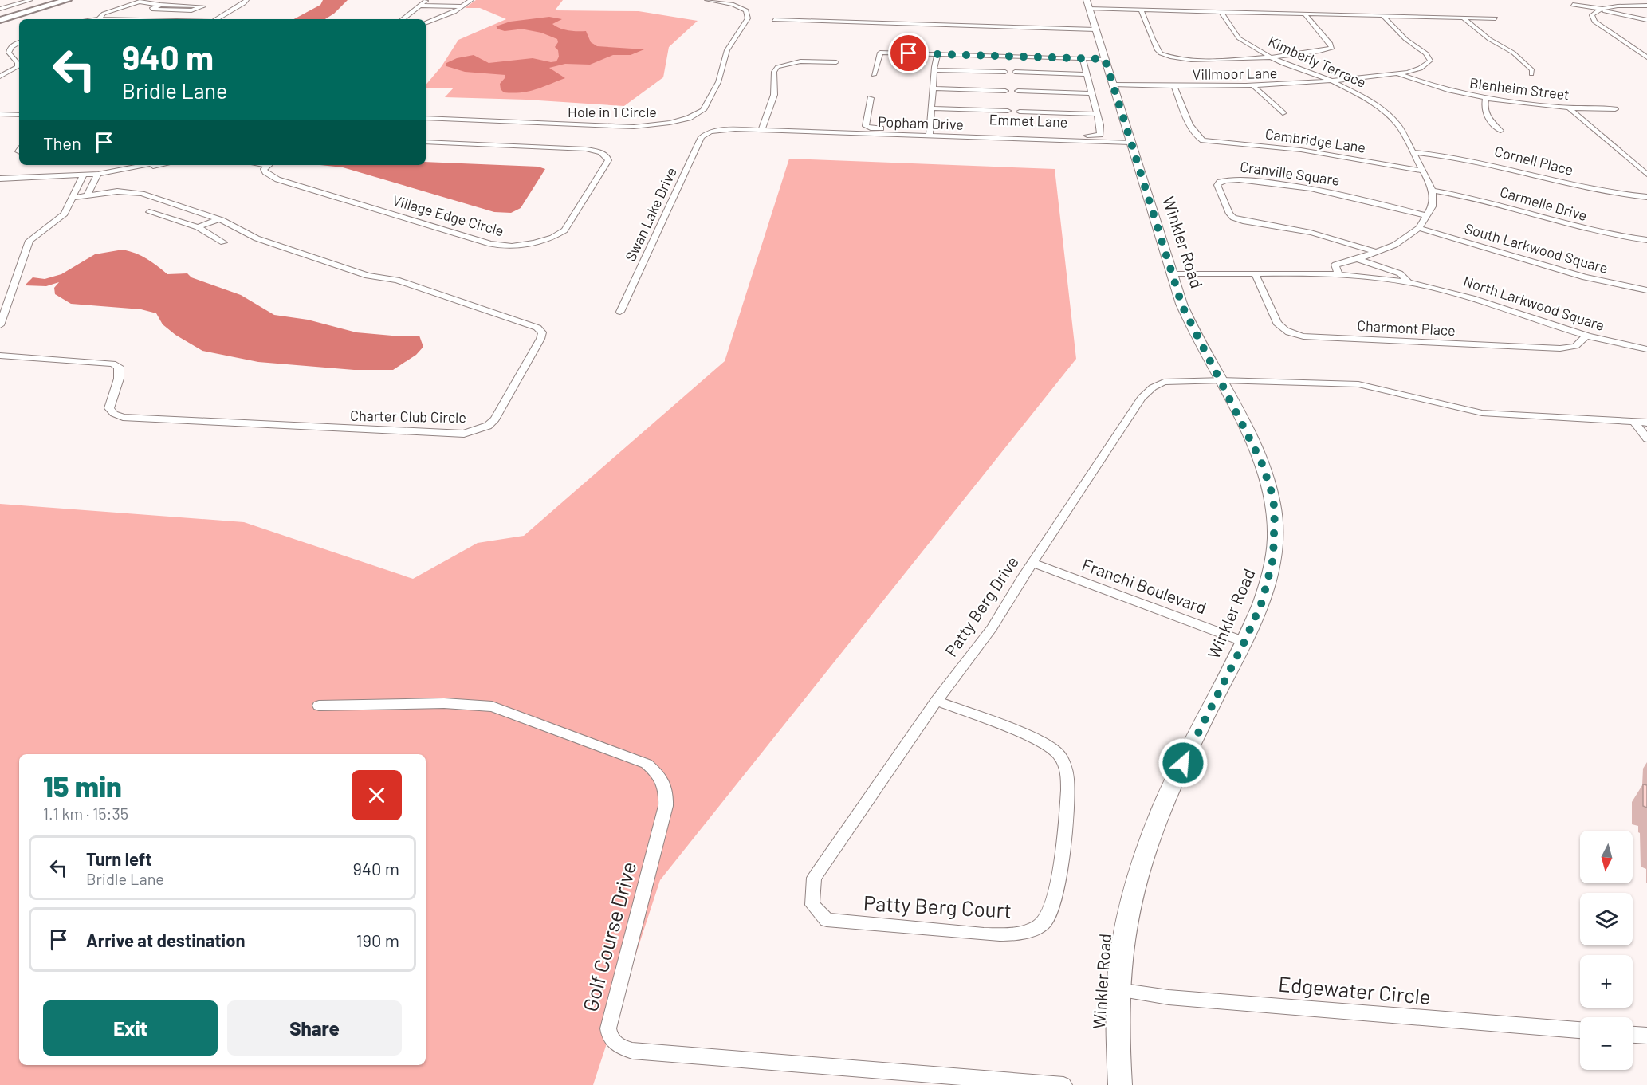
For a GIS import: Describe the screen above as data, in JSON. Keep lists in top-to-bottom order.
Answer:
{
  "streets": {
    "street": [
      "Kimberly Terrace",
      "Villmoor Lane",
      "Blenheim Street",
      "Hole in 1 Circle",
      "Emmet Lane",
      "Popham Drive",
      "Cambridge Lane",
      "Cornell Place",
      "Cranville Square",
      "Carmelle Drive",
      "Swan Lake Drive",
      "Village Edge Circle",
      "Winkler Road",
      "South Larkwood Square",
      "North Larkwood Square",
      "Charmont Place",
      "Charter Club Circle",
      "Franchi Boulevard",
      "Patty Berg Drive",
      "Patty Berg Court",
      "Golf Course Drive",
      "Edgewater Circle"
    ]
  },
  "crossings": [
    ["Kimberly Terrace", "Villmoor Lane"],
    ["Kimberly Terrace", "Cambridge Lane"],
    ["Kimberly Terrace", "Cornell Place"],
    ["Kimberly Terrace", "Carmelle Drive"],
    ["Villmoor Lane", "Blenheim Street"],
    ["Villmoor Lane", "Cambridge Lane"],
    ["Villmoor Lane", "Winkler Road"],
    ["Emmet Lane", "Popham Drive"],
    ["Popham Drive", "Swan Lake Drive"],
    ["Popham Drive", "Winkler Road"],
    ["Winkler Road", "Franchi Boulevard"],
    ["Winkler Road", "Patty Berg Drive"],
    ["Winkler Road", "Edgewater Circle"],
    ["North Larkwood Square", "Charmont Place"],
    ["Franchi Boulevard", "Patty Berg Drive"],
    ["Patty Berg Drive", "Patty Berg Court"]
  ],
  "north": "bottom",
  "page": {
    "turn": ["940 m", "Bridle Lane"],
    "then": "Then",
    "heading": ["15 min", "1.1 km · 15:35"],
    "map_buttons": ["+", "−"],
    "list": [
      {
        "name": "Turn left",
        "note": "Bridle Lane",
        "value": "940 m"
      },
      {
        "name": "Arrive at destination",
        "value": "190 m"
      }
    ],
    "buttons": ["Exit", "Share"]
  }
}
